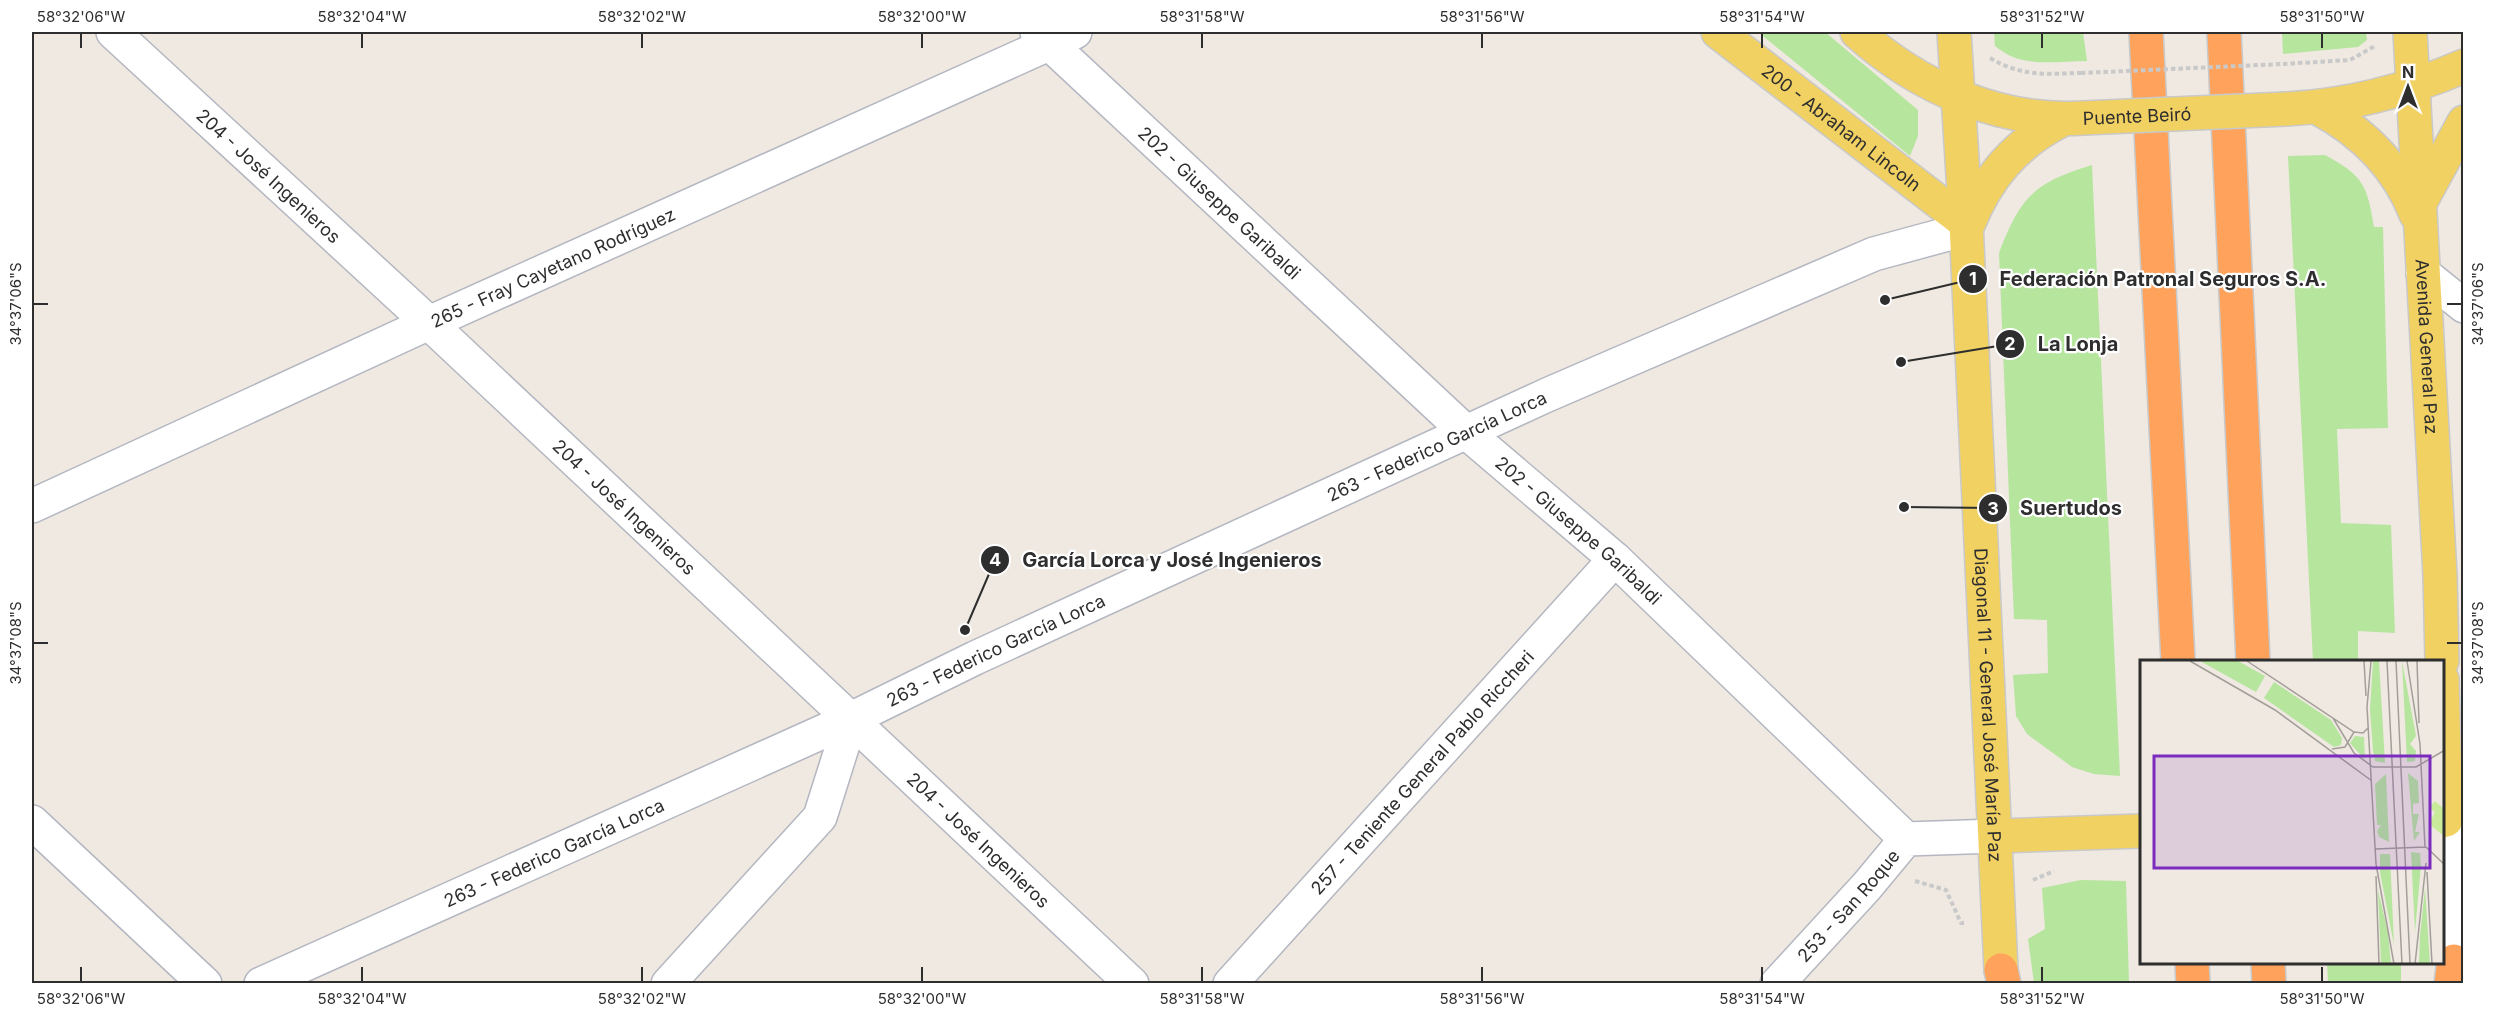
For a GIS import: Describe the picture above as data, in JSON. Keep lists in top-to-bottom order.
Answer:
{
  "streets": {
    "main road": [
      "Puente Beiró",
      "200 - Abraham Lincoln",
      "Avenida General Paz",
      "Diagonal 11 - General José María Paz"
    ],
    "street": [
      "204 - José Ingenieros",
      "202 - Giuseppe Garibaldi",
      "265 - Fray Cayetano Rodríguez",
      "263 - Federico García Lorca",
      "257 - Teniente General Pablo Riccheri",
      "253 - San Roque"
    ]
  },
  "crossings": [
    ["Puente Beiró", "Avenida General Paz"],
    ["Puente Beiró", "Diagonal 11 - General José María Paz"],
    ["200 - Abraham Lincoln", "263 - Federico García Lorca"],
    ["200 - Abraham Lincoln", "Diagonal 11 - General José María Paz"],
    ["204 - José Ingenieros", "265 - Fray Cayetano Rodríguez"],
    ["204 - José Ingenieros", "263 - Federico García Lorca"],
    ["202 - Giuseppe Garibaldi", "265 - Fray Cayetano Rodríguez"],
    ["202 - Giuseppe Garibaldi", "263 - Federico García Lorca"],
    ["202 - Giuseppe Garibaldi", "257 - Teniente General Pablo Riccheri"],
    ["202 - Giuseppe Garibaldi", "253 - San Roque"],
    ["263 - Federico García Lorca", "Diagonal 11 - General José María Paz"],
    ["Diagonal 11 - General José María Paz", "253 - San Roque"]
  ],
  "places": [
    "Federación Patronal Seguros S.A.",
    "La Lonja",
    "Suertudos",
    "García Lorca y José Ingenieros"
  ],
  "north": "top",
  "coordinates": [
    "58°32'06\"W",
    "58°32'04\"W",
    "58°32'02\"W",
    "58°32'00\"W",
    "58°31'58\"W",
    "58°31'56\"W",
    "58°31'54\"W",
    "58°31'52\"W",
    "58°31'50\"W",
    "34°37'06\"S",
    "34°37'08\"S"
  ]
}
